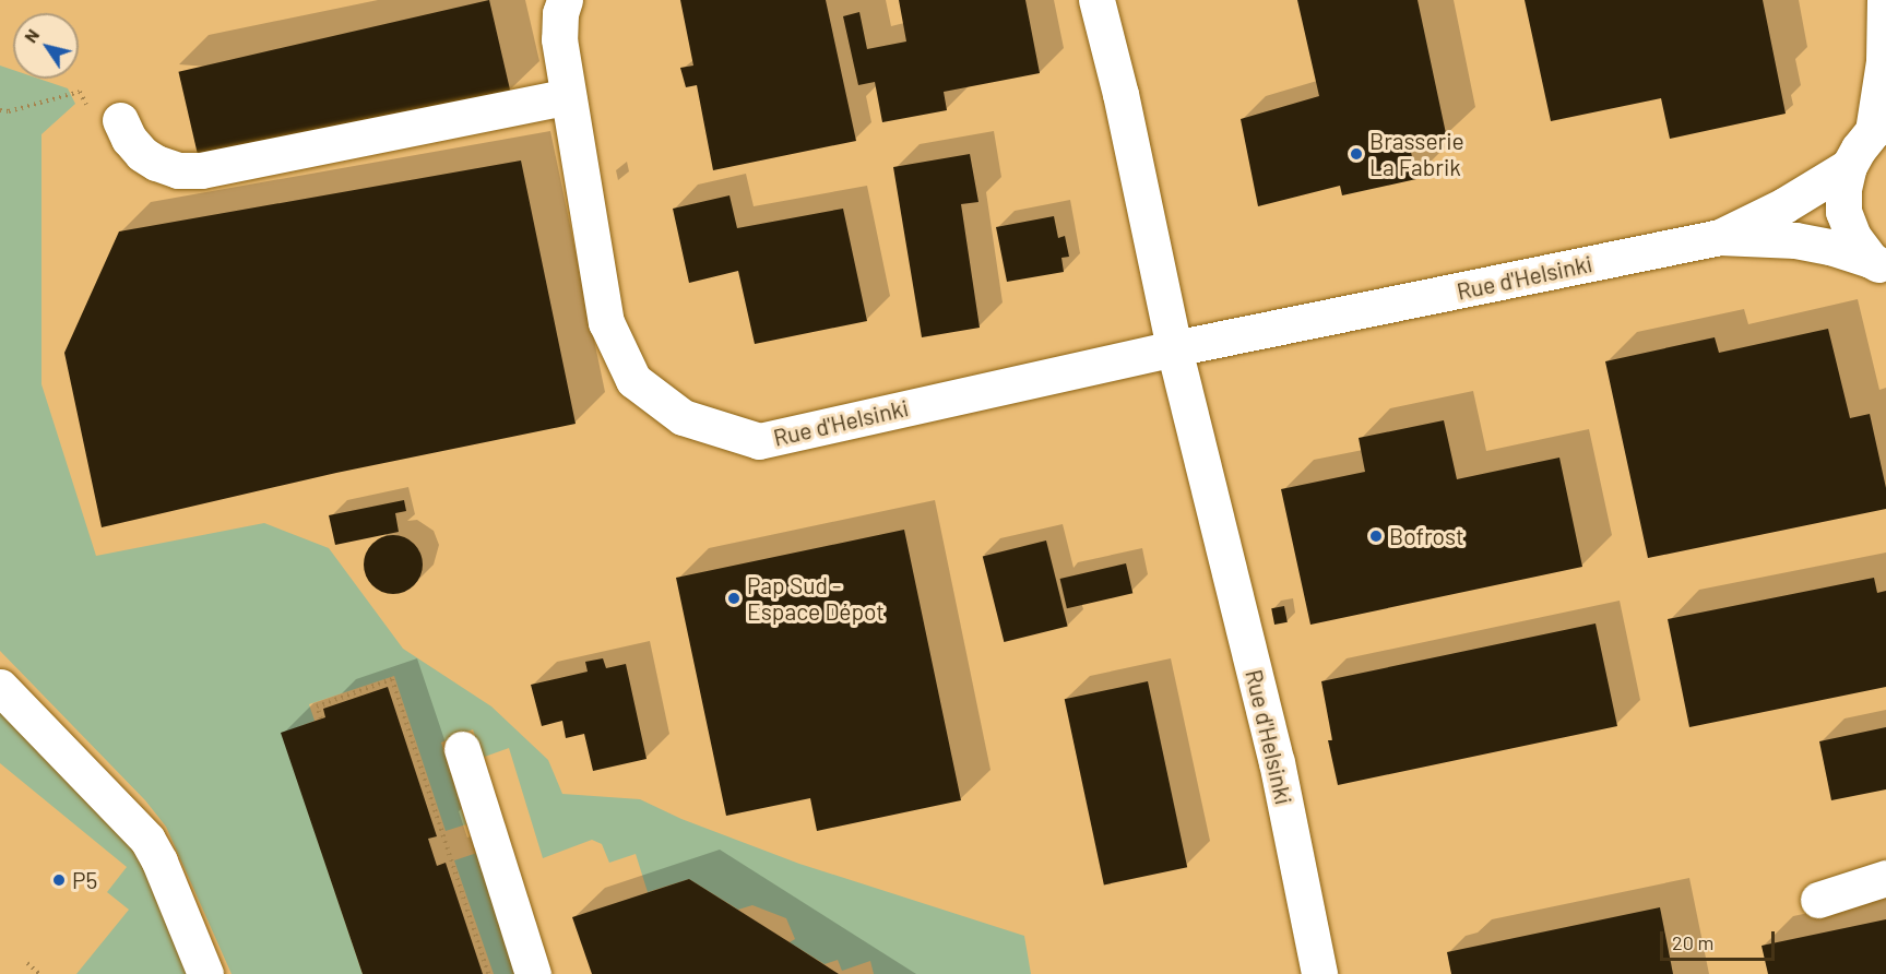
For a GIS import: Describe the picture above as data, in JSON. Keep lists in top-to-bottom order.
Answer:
{
  "streets": {
    "street": ["Rue d'Helsinki"]
  },
  "places": [
    "Brasserie La Fabrik",
    "Bofrost",
    "Pap Sud - Espace Dépot",
    "P5"
  ],
  "scale_bar": "20 m",
  "north": "top left"
}
